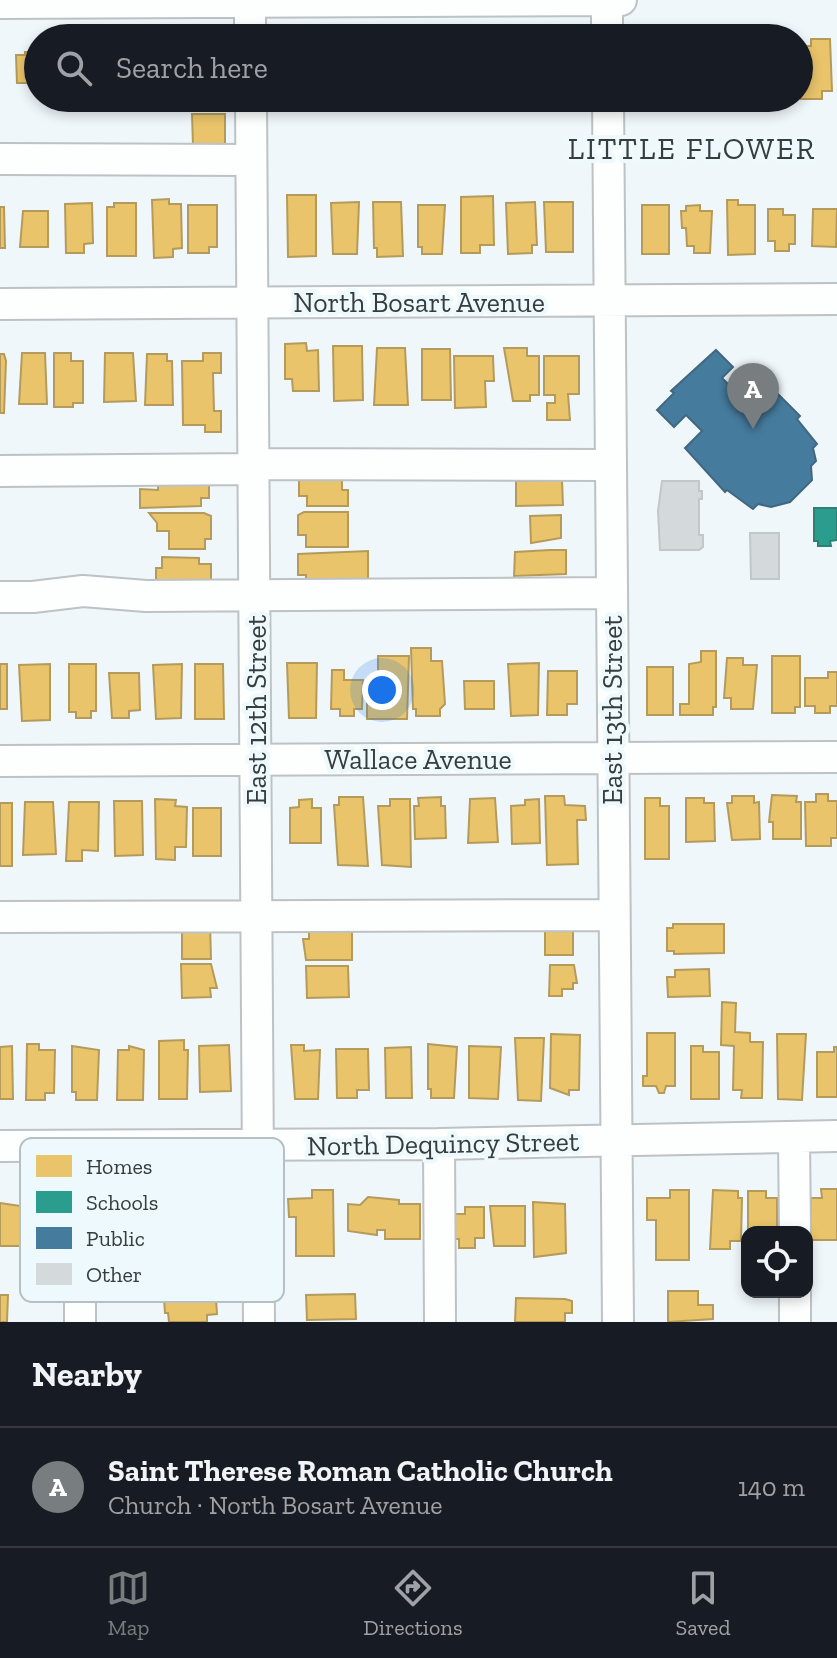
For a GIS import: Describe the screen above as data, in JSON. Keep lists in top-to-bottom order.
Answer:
{
  "streets": {
    "street": [
      "North Bosart Avenue",
      "East 12th Street",
      "East 13th Street",
      "Wallace Avenue",
      "North Dequincy Street"
    ]
  },
  "crossings": [
    ["North Bosart Avenue", "East 12th Street"],
    ["North Bosart Avenue", "East 13th Street"],
    ["East 12th Street", "Wallace Avenue"],
    ["East 13th Street", "Wallace Avenue"],
    ["East 13th Street", "North Dequincy Street"]
  ],
  "districts": ["LITTLE FLOWER"],
  "legend": [
    "Homes",
    "Schools",
    "Public",
    "Other"
  ],
  "page": {
    "search": "Search here",
    "pins": "A",
    "heading": "Nearby",
    "list": [
      {
        "mark": "A",
        "name": "Saint Therese Roman Catholic Church",
        "note": "Church · North Bosart Avenue",
        "value": "140 m"
      }
    ],
    "nav": ["Map", "Directions", "Saved"]
  }
}
